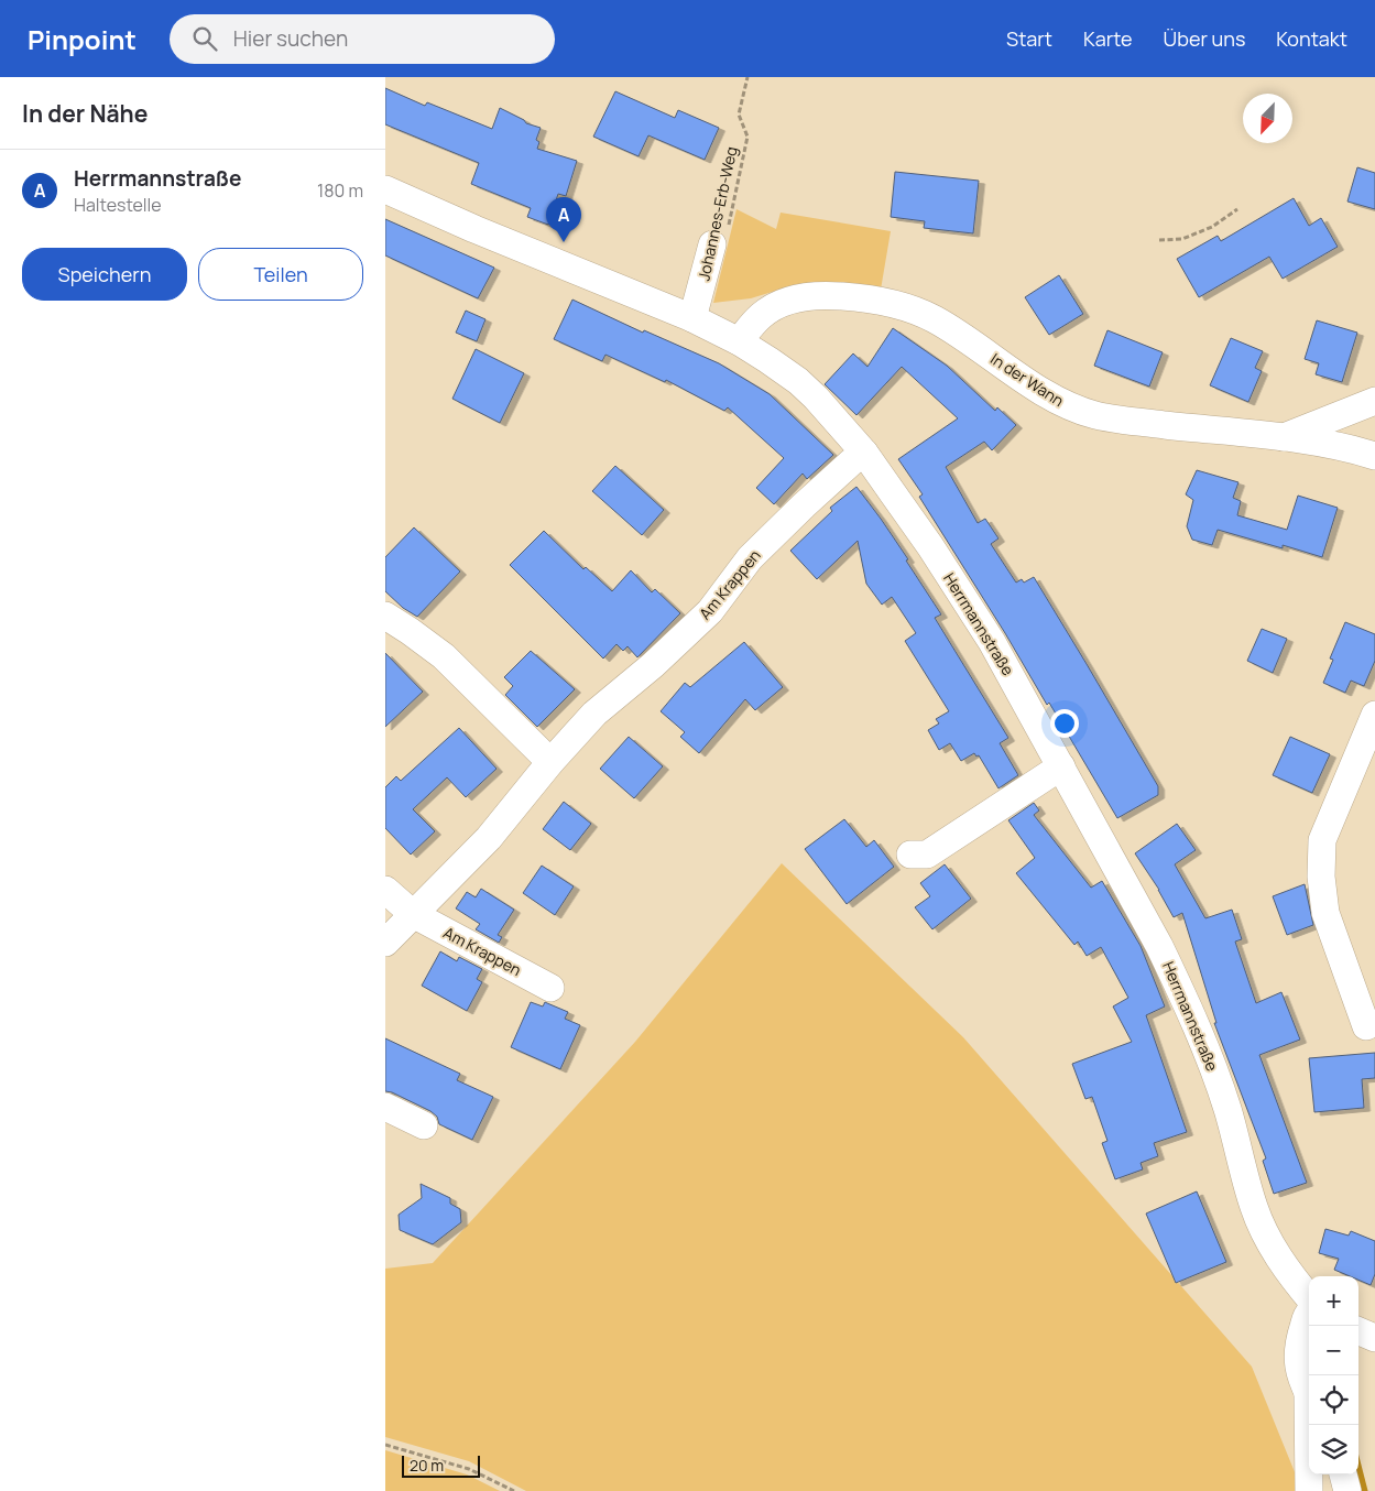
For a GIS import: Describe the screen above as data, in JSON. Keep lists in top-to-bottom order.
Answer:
{
  "streets": {
    "street": ["In der Wann", "Am Krappen", "Herrmannstraße"],
    "path": ["Johannes-Erb-Weg"]
  },
  "crossings": [
    ["In der Wann", "Herrmannstraße"],
    ["Am Krappen", "Herrmannstraße"]
  ],
  "scale_bar": "20 m",
  "north": "bottom left",
  "page": {
    "header": "Pinpoint",
    "search": "Hier suchen",
    "nav": [
      "Start",
      "Karte",
      "Über uns",
      "Kontakt"
    ],
    "heading": "In der Nähe",
    "list": [
      {
        "mark": "A",
        "name": "Herrmannstraße",
        "note": "Haltestelle",
        "value": "180 m"
      }
    ],
    "pins": "A",
    "buttons": ["Speichern", "Teilen"],
    "map_buttons": ["+", "−"],
    "scale": "20 m"
  }
}
